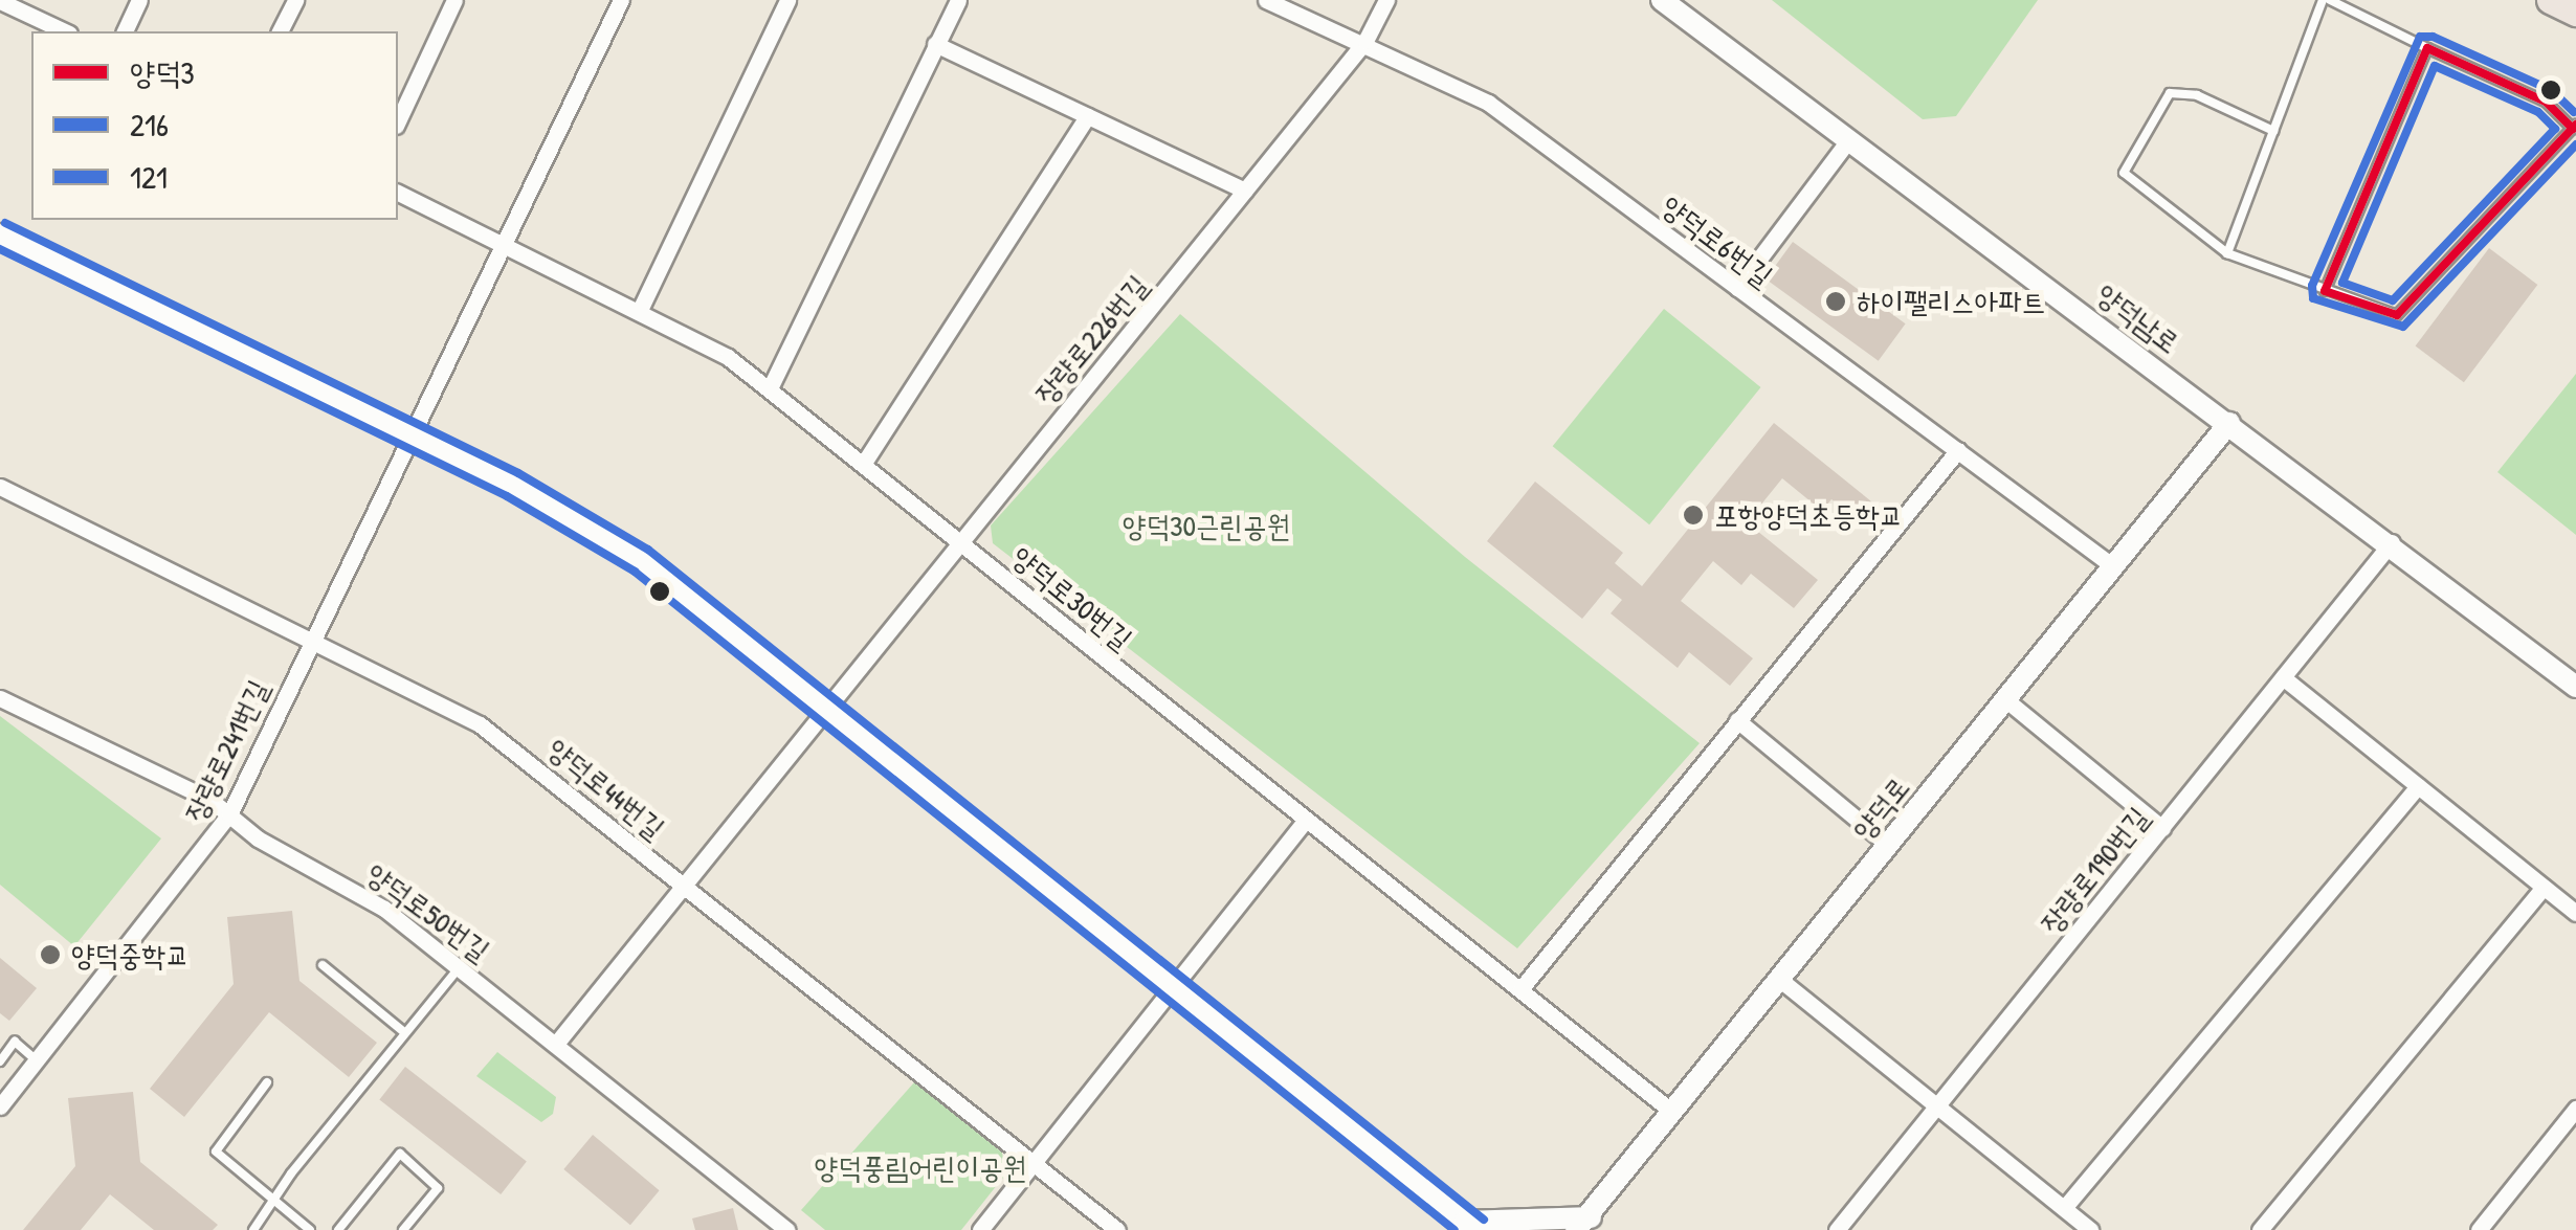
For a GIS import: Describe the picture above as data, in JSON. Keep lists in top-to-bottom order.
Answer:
{
  "streets": {
    "street": [
      "양덕로6번길",
      "양덕남로",
      "장량로226번길",
      "양덕로30번길",
      "장량로241번길",
      "양덕로44번길",
      "양덕로",
      "장량로190번길",
      "양덕로50번길"
    ]
  },
  "crossings": [
    ["양덕로6번길", "장량로226번길"],
    ["양덕로6번길", "양덕로"],
    ["양덕남로", "양덕로"],
    ["양덕남로", "장량로190번길"],
    ["장량로226번길", "양덕로30번길"],
    ["장량로226번길", "양덕로44번길"],
    ["장량로226번길", "양덕로50번길"],
    ["양덕로30번길", "장량로241번길"],
    ["양덕로30번길", "양덕로"],
    ["장량로241번길", "양덕로44번길"],
    ["장량로241번길", "양덕로50번길"]
  ],
  "parks": ["양덕30근린공원", "양덕풍림어린이공원"],
  "places": ["하이팰리스아파트", "포항양덕초등학교", "양덕중학교"],
  "lines": ["transit line 216", "transit line 양덕3", "transit line 121"],
  "legend": ["양덕3", "216", "121"]
}
